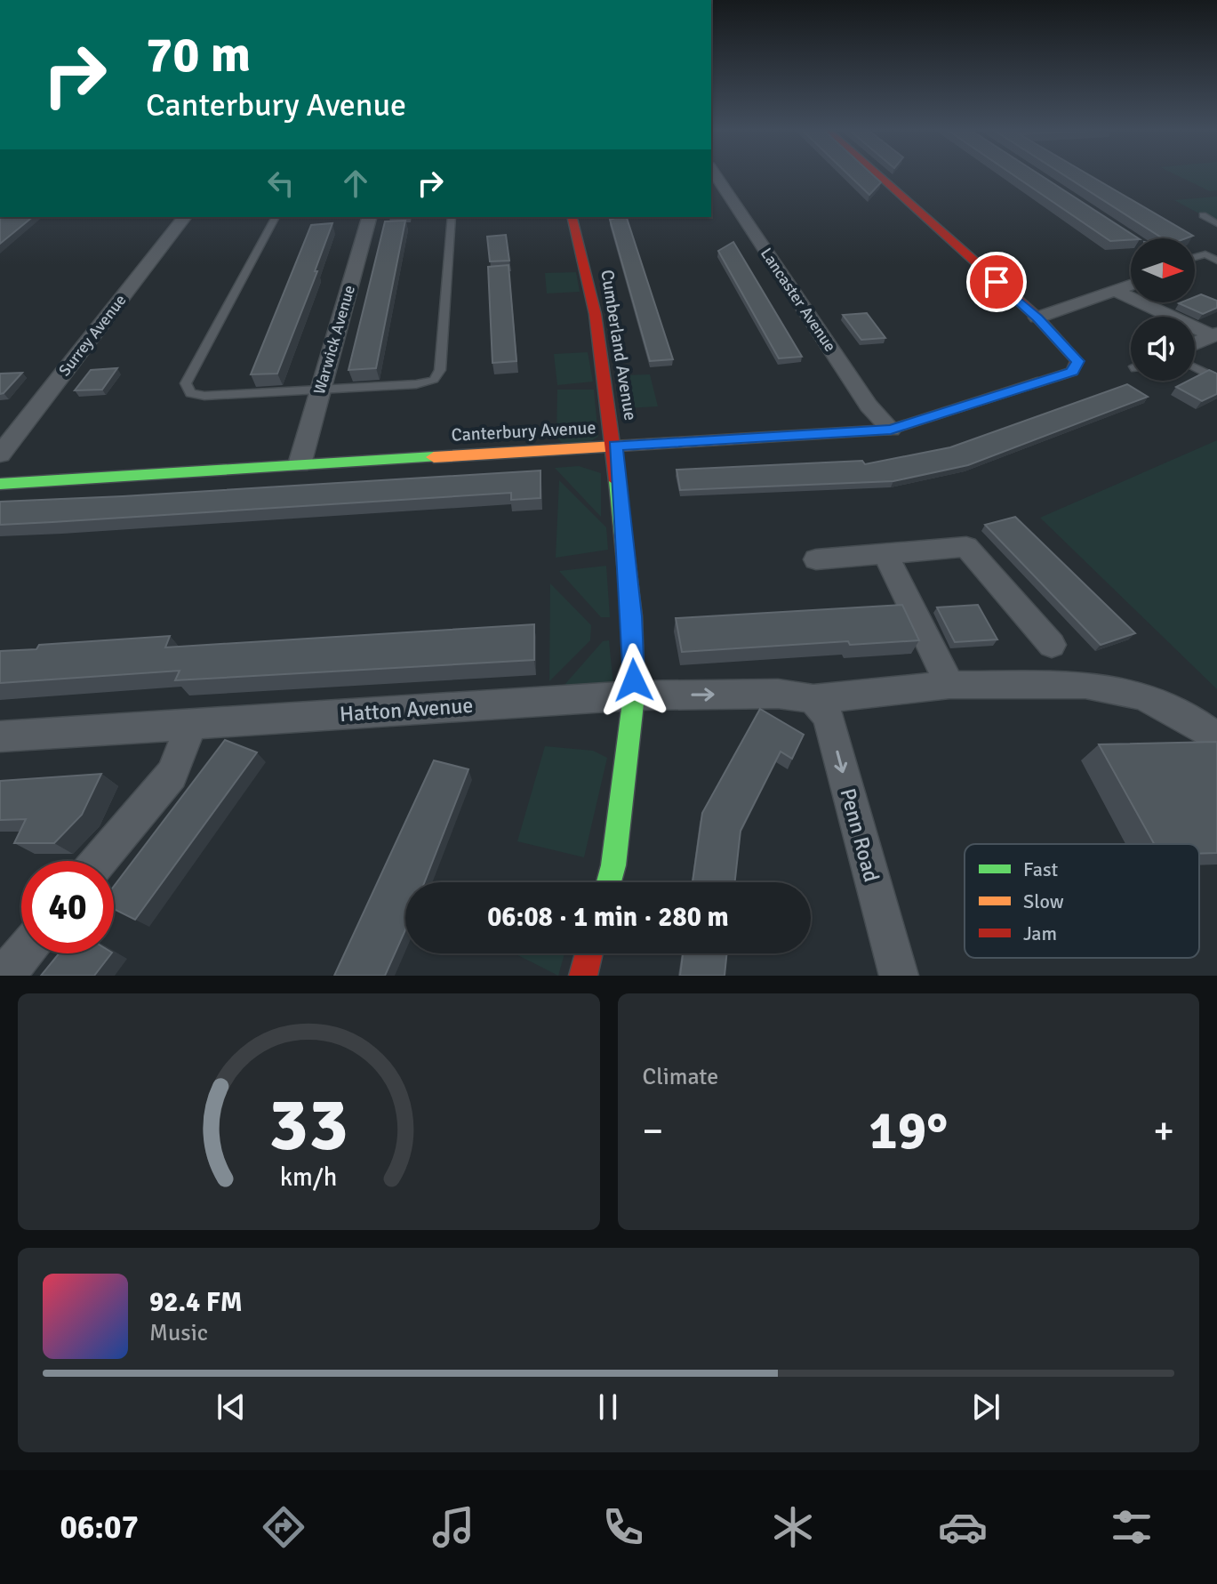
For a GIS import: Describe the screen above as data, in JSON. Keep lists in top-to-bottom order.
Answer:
{
  "streets": {
    "street": [
      "Lancaster Avenue",
      "Surrey Avenue",
      "Warwick Avenue",
      "Cumberland Avenue",
      "Canterbury Avenue",
      "Hatton Avenue",
      "Penn Road"
    ]
  },
  "crossings": [
    ["Lancaster Avenue", "Canterbury Avenue"],
    ["Warwick Avenue", "Canterbury Avenue"],
    ["Cumberland Avenue", "Canterbury Avenue"],
    ["Cumberland Avenue", "Hatton Avenue"],
    ["Hatton Avenue", "Penn Road"]
  ],
  "one_way": ["Penn Road"],
  "legend": ["Fast", "Slow", "Jam"],
  "north": "right",
  "page": {
    "turn": ["70 m", "Canterbury Avenue"],
    "limit": "40",
    "trip": "06:08 · 1 min · 280 m",
    "tile": "Climate",
    "heat": ["−", "19°", "+"],
    "song": ["92.4 FM", "Music"],
    "tabs": "06:07",
    "gauge": ["33", "km/h"]
  }
}
